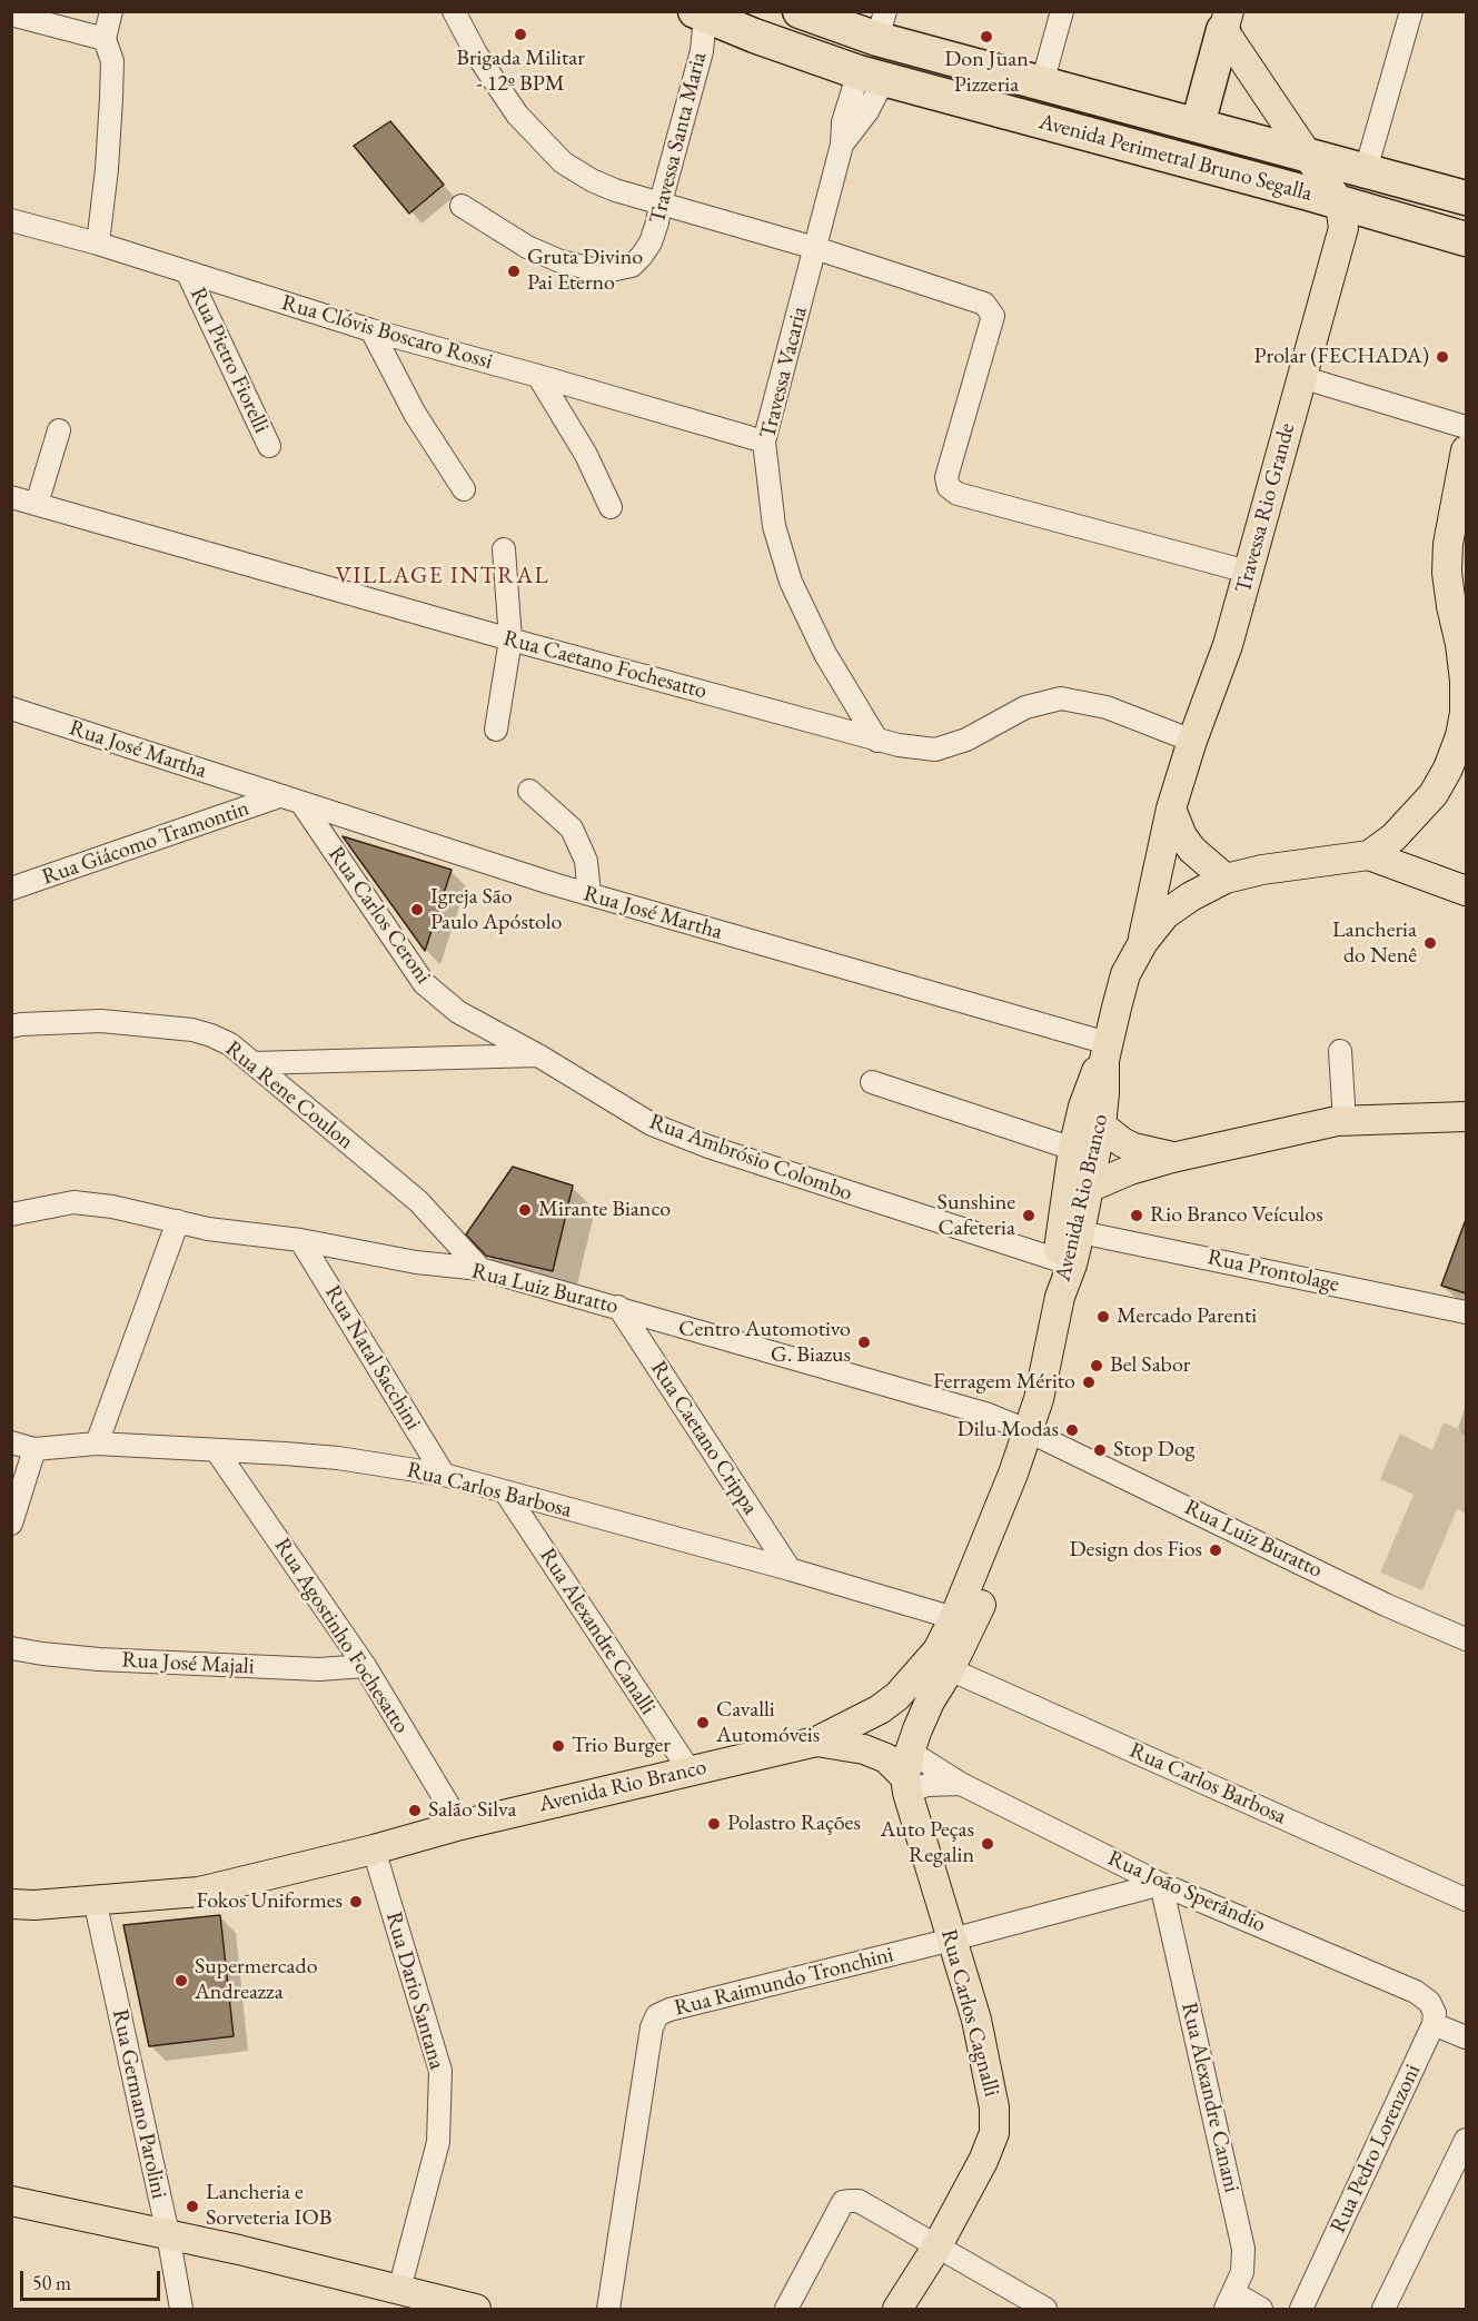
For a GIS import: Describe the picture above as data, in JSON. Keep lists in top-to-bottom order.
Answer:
{
  "streets": {
    "highway": ["Avenida Perimetral Bruno Segalla"],
    "main road": ["Travessa Rio Grande", "Avenida Rio Branco", "Rua Carlos Cagnalli"],
    "street": [
      "Travessa Santa Maria",
      "Rua Clóvis Boscaro Rossi",
      "Rua Pietro Fiorelli",
      "Travessa Vacaria",
      "Rua Caetano Fochesatto",
      "Rua José Martha",
      "Rua Giácomo Tramontin",
      "Rua Carlos Ceroni",
      "Rua Rene Coulon",
      "Rua Ambrósio Colombo",
      "Rua Prontolage",
      "Rua Luiz Buratto",
      "Rua Natal Sacchini",
      "Rua Caetano Crippa",
      "Rua Carlos Barbosa",
      "Rua Alexandre Canalli",
      "Rua Agostinho Fochesatto",
      "Rua José Majali",
      "Rua João Sperândio",
      "Rua Raimundo Tronchini",
      "Rua Dario Santana",
      "Rua Alexandre Canani",
      "Rua Germano Parolini",
      "Rua Pedro Lorenzoni"
    ]
  },
  "crossings": [
    ["Travessa Santa Maria", "Avenida Perimetral Bruno Segalla"],
    ["Avenida Perimetral Bruno Segalla", "Travessa Vacaria"],
    ["Avenida Perimetral Bruno Segalla", "Travessa Rio Grande"],
    ["Rua Clóvis Boscaro Rossi", "Rua Pietro Fiorelli"],
    ["Rua Clóvis Boscaro Rossi", "Travessa Vacaria"],
    ["Travessa Vacaria", "Rua Caetano Fochesatto"],
    ["Travessa Rio Grande", "Rua Caetano Fochesatto"],
    ["Travessa Rio Grande", "Avenida Rio Branco"],
    ["Rua José Martha", "Rua Giácomo Tramontin"],
    ["Rua José Martha", "Rua Carlos Ceroni"],
    ["Rua José Martha", "Avenida Rio Branco"],
    ["Rua Carlos Ceroni", "Rua Ambrósio Colombo"],
    ["Rua Rene Coulon", "Rua Luiz Buratto"],
    ["Rua Ambrósio Colombo", "Avenida Rio Branco"],
    ["Avenida Rio Branco", "Rua Prontolage"],
    ["Avenida Rio Branco", "Rua Luiz Buratto"],
    ["Avenida Rio Branco", "Rua Carlos Barbosa"],
    ["Avenida Rio Branco", "Rua Alexandre Canalli"],
    ["Avenida Rio Branco", "Rua Agostinho Fochesatto"],
    ["Avenida Rio Branco", "Rua João Sperândio"],
    ["Avenida Rio Branco", "Rua Dario Santana"],
    ["Avenida Rio Branco", "Rua Carlos Cagnalli"],
    ["Avenida Rio Branco", "Rua Germano Parolini"],
    ["Rua Luiz Buratto", "Rua Natal Sacchini"],
    ["Rua Luiz Buratto", "Rua Caetano Crippa"],
    ["Rua Natal Sacchini", "Rua Carlos Barbosa"],
    ["Rua Caetano Crippa", "Rua Carlos Barbosa"],
    ["Rua Carlos Barbosa", "Rua Alexandre Canalli"],
    ["Rua Carlos Barbosa", "Rua Agostinho Fochesatto"],
    ["Rua Agostinho Fochesatto", "Rua José Majali"],
    ["Rua João Sperândio", "Rua Raimundo Tronchini"],
    ["Rua João Sperândio", "Rua Carlos Cagnalli"],
    ["Rua João Sperândio", "Rua Alexandre Canani"],
    ["Rua João Sperândio", "Rua Pedro Lorenzoni"],
    ["Rua Raimundo Tronchini", "Rua Carlos Cagnalli"],
    ["Rua Raimundo Tronchini", "Rua Alexandre Canani"]
  ],
  "districts": ["VILLAGE INTRAL"],
  "places": [
    "Brigada Militar - 12º BPM",
    "Don Juan Pizzeria",
    "Gruta Divino Pai Eterno",
    "Prolar (FECHADA)",
    "Igreja São Paulo Apóstolo",
    "Lancheria do Nenê",
    "Mirante Bianco",
    "Sunshine Cafeteria",
    "Rio Branco Veículos",
    "Mercado Parenti",
    "Centro Automotivo G. Biazus",
    "Bel Sabor",
    "Ferragem Mérito",
    "Dilu Modas",
    "Stop Dog",
    "Design dos Fios",
    "Cavalli Automóveis",
    "Trio Burger",
    "Salão Silva",
    "Polastro Rações",
    "Auto Peças Regalin",
    "Fokos Uniformes",
    "Supermercado Andreazza",
    "Lancheria e Sorveteria IOB"
  ],
  "scale_bar": "50 m"
}
